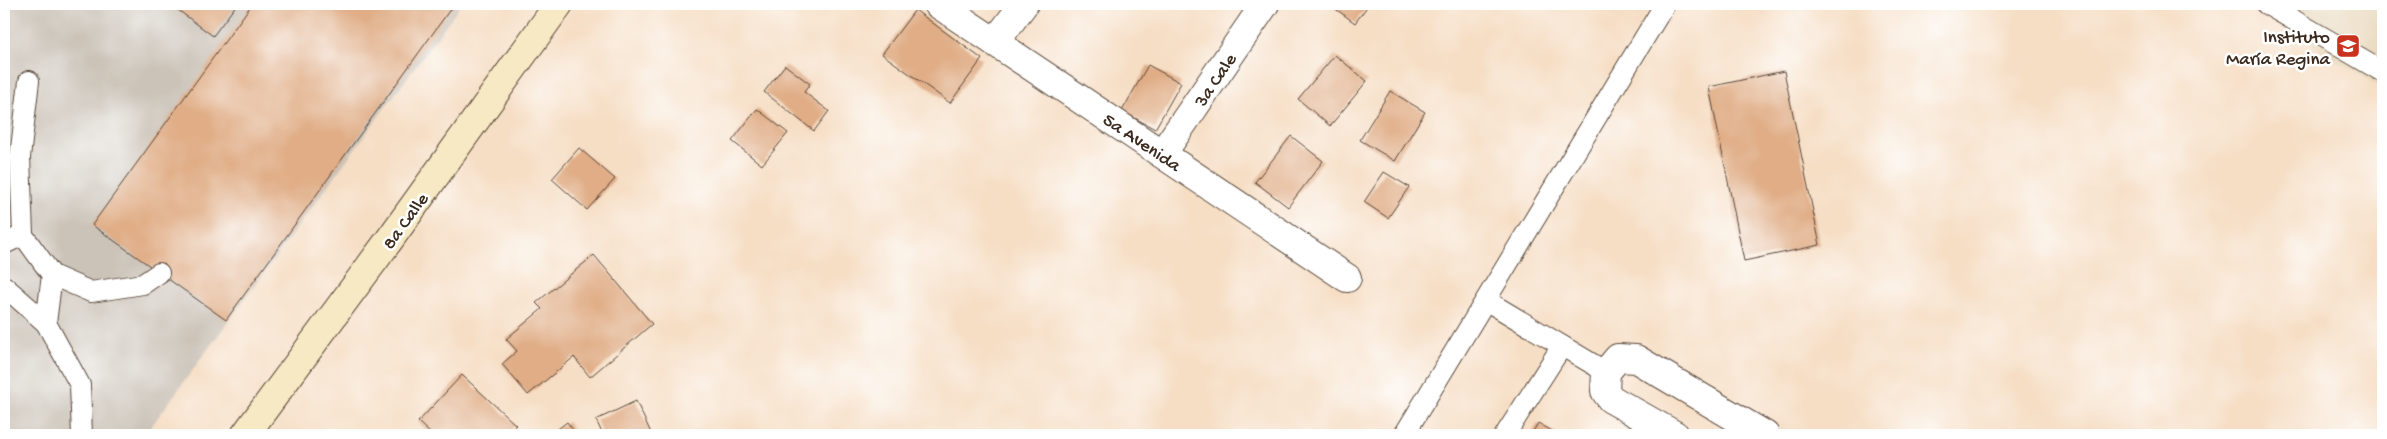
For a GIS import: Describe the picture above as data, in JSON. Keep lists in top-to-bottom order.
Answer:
{
  "streets": {
    "street": ["3a Cale", "5a Avenida", "8a Calle"]
  },
  "crossings": [
    ["3a Cale", "5a Avenida"]
  ],
  "places": {
    "school or university": ["Instituto María Regina"]
  }
}
